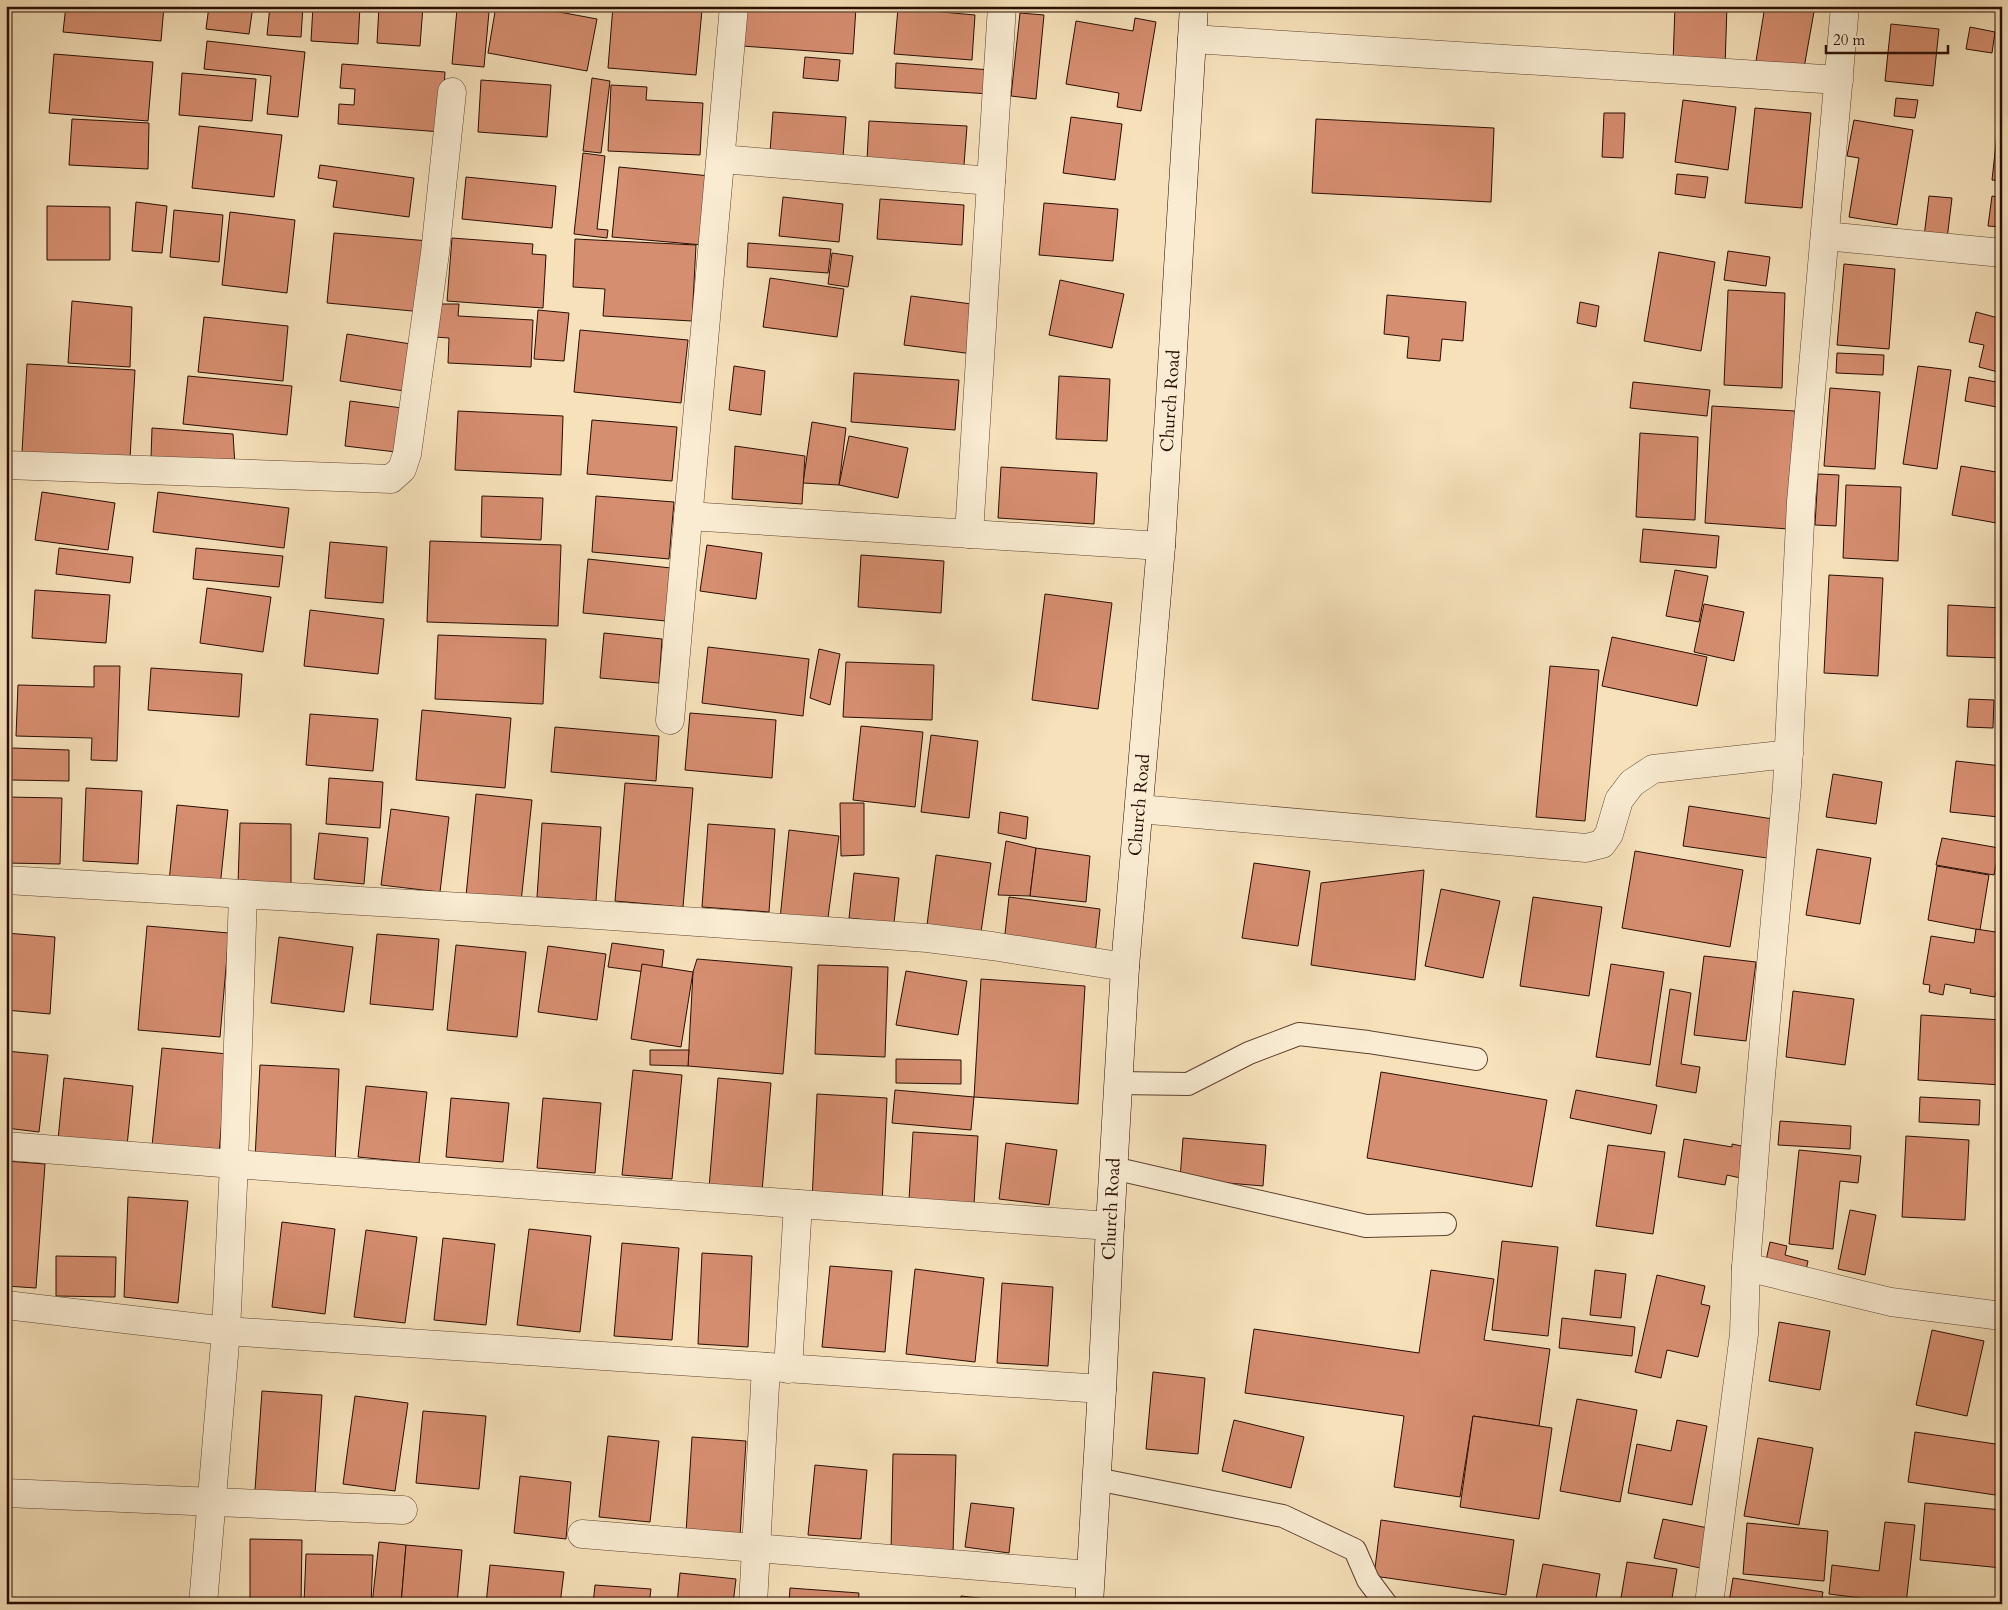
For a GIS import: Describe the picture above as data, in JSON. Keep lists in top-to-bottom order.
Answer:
{
  "streets": {
    "street": ["Church Road"]
  },
  "scale_bar": "20 m"
}
